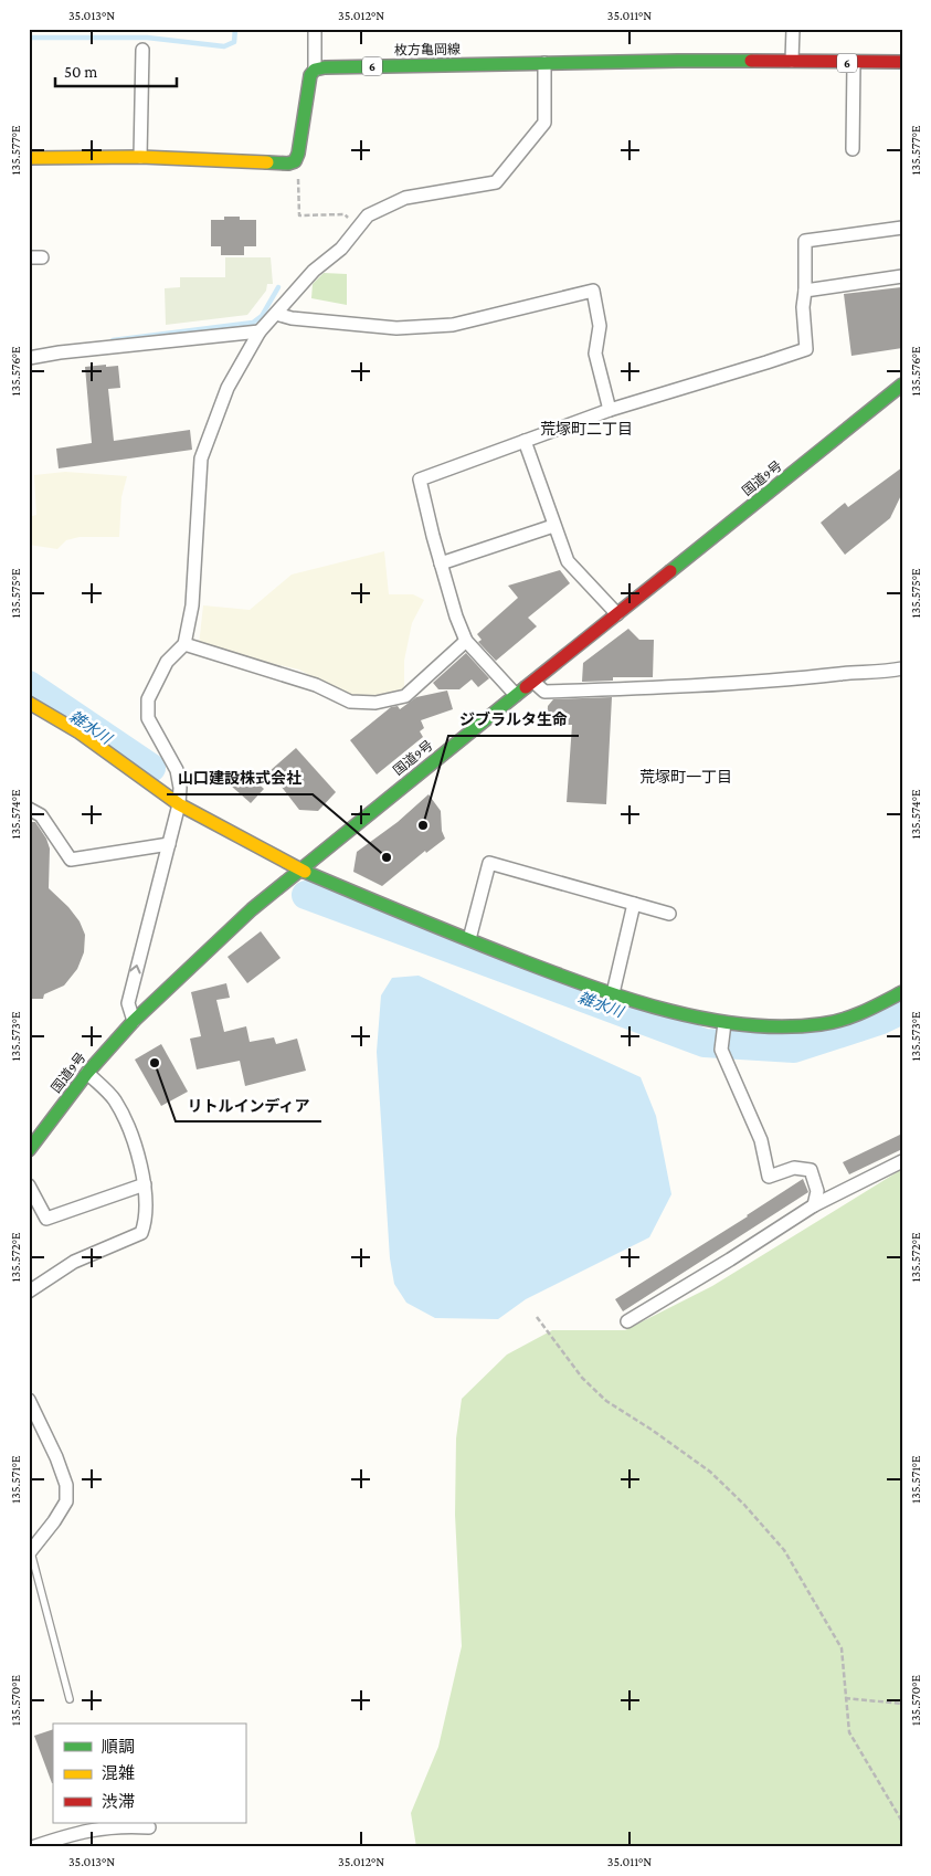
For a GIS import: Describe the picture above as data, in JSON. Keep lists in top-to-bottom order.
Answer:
{
  "streets": {
    "main road": ["枚方亀岡線", "6", "国道9号"]
  },
  "districts": ["荒塚町二丁目", "荒塚町一丁目"],
  "water": ["雑水川"],
  "places": ["ジブラルタ生命", "山口建設株式会社", "リトルインディア"],
  "legend": ["順調", "混雑", "渋滞"],
  "scale_bar": "50 m",
  "coordinates": [
    "35.013°N",
    "35.012°N",
    "35.011°N",
    "135.577°E",
    "135.576°E",
    "135.575°E",
    "135.574°E",
    "135.573°E",
    "135.572°E",
    "135.571°E",
    "135.570°E"
  ]
}
